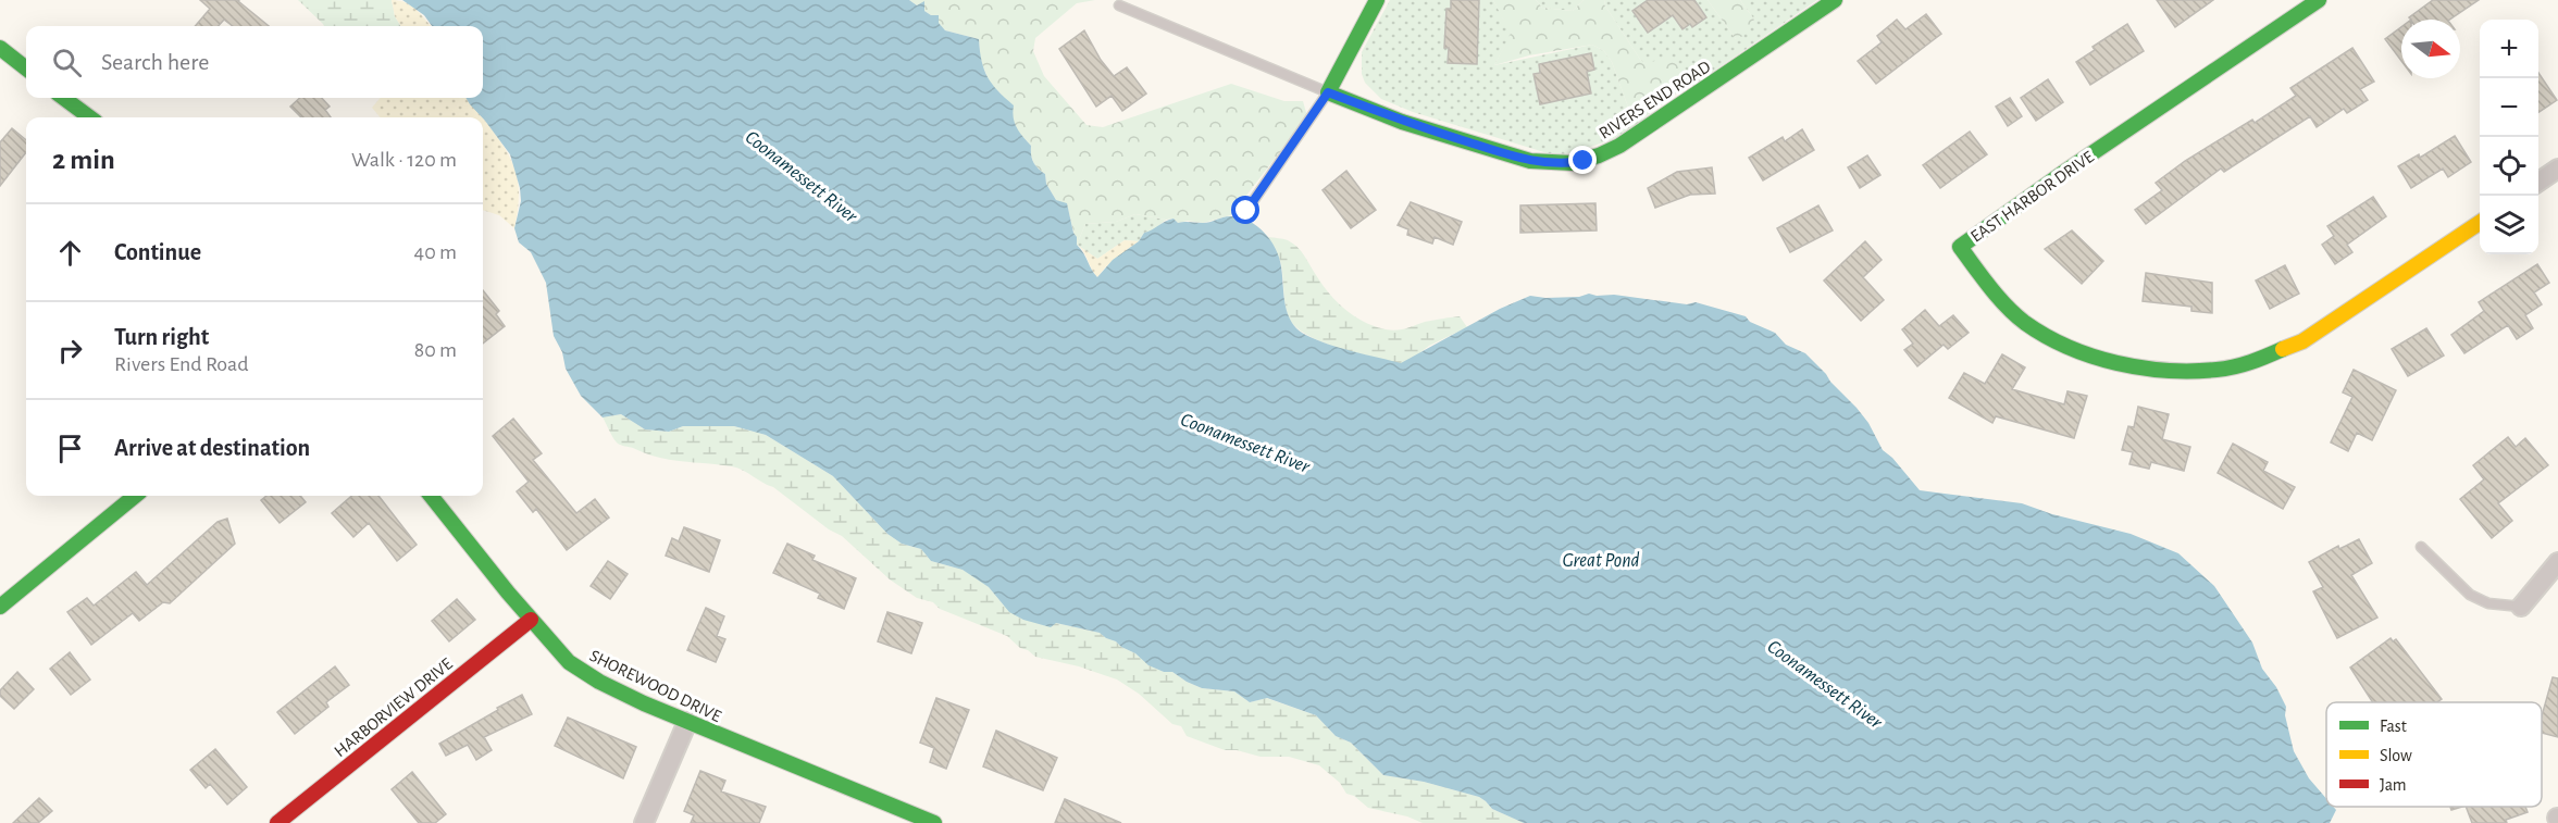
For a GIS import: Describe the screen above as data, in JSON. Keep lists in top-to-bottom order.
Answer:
{
  "streets": {
    "street": [
      "RIVERS END ROAD",
      "EAST HARBOR DRIVE",
      "SHOREWOOD DRIVE",
      "HARBORVIEW DRIVE"
    ]
  },
  "crossings": [
    ["SHOREWOOD DRIVE", "HARBORVIEW DRIVE"]
  ],
  "water": ["Coonamessett River", "Great Pond"],
  "legend": ["Fast", "Slow", "Jam"],
  "north": "right",
  "page": {
    "map_buttons": ["+", "−"],
    "search": "Search here",
    "heading": ["2 min", "Walk · 120 m"],
    "list": [
      ["Continue", "40 m"],
      ["Turn right", "Rivers End Road", "80 m"],
      "Arrive at destination"
    ]
  }
}
